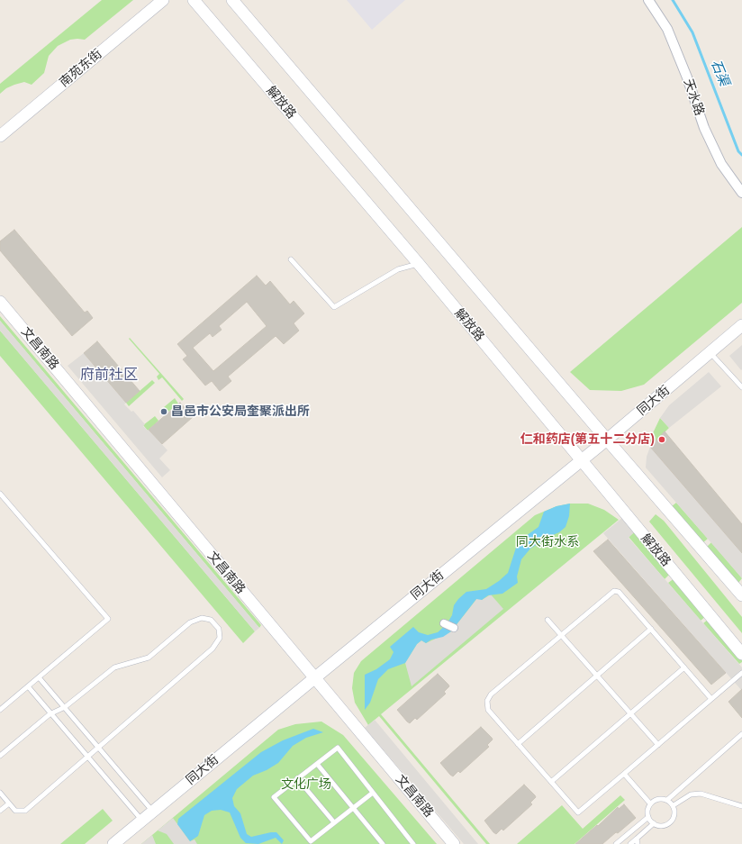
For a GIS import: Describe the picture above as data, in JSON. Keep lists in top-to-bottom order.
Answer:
{
  "streets": {
    "street": [
      "南苑东街",
      "天水路",
      "解放路",
      "文昌南路",
      "同大街"
    ]
  },
  "crossings": [
    ["解放路", "同大街"],
    ["文昌南路", "同大街"]
  ],
  "districts": ["府前社区"],
  "water": ["石渠"],
  "parks": ["同大街水系", "文化广场"],
  "places": ["昌邑市公安局奎聚派出所", "仁和药店(第五十二分店)"]
}
